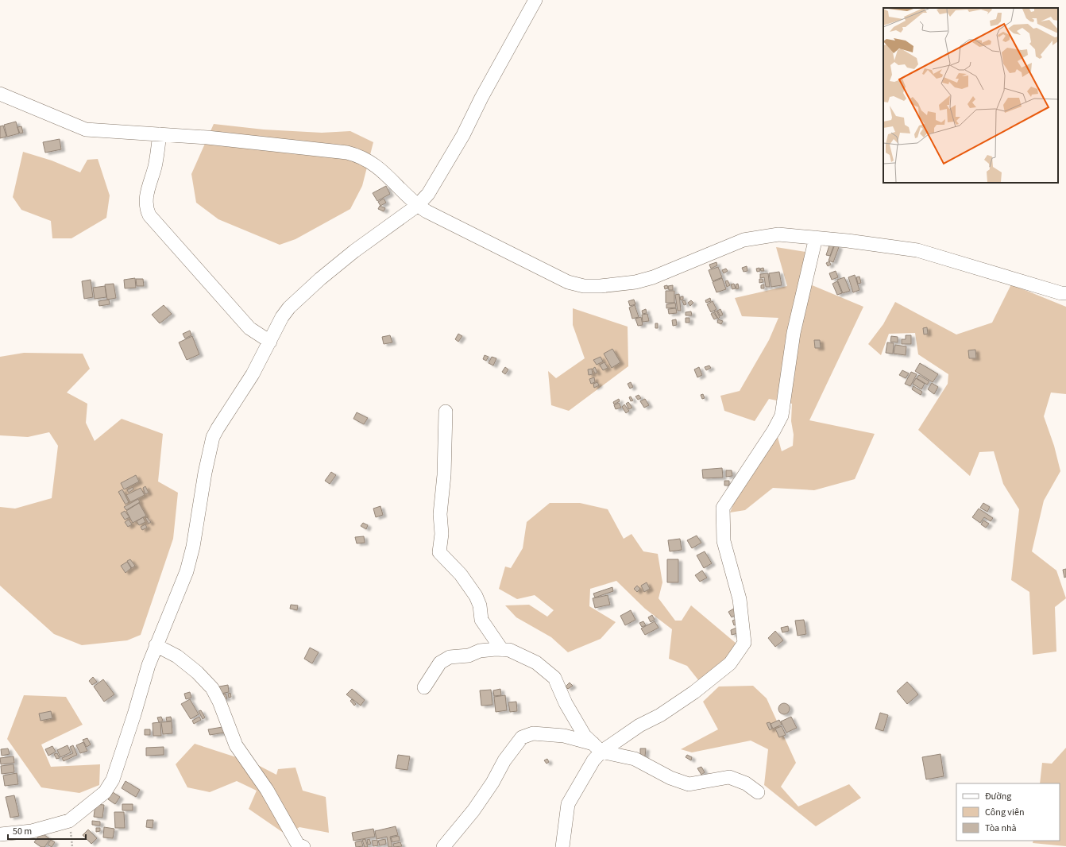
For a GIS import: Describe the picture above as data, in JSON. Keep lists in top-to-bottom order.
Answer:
{
  "legend": ["Đường", "Công viên", "Tòa nhà"],
  "scale_bar": "50 m"
}
